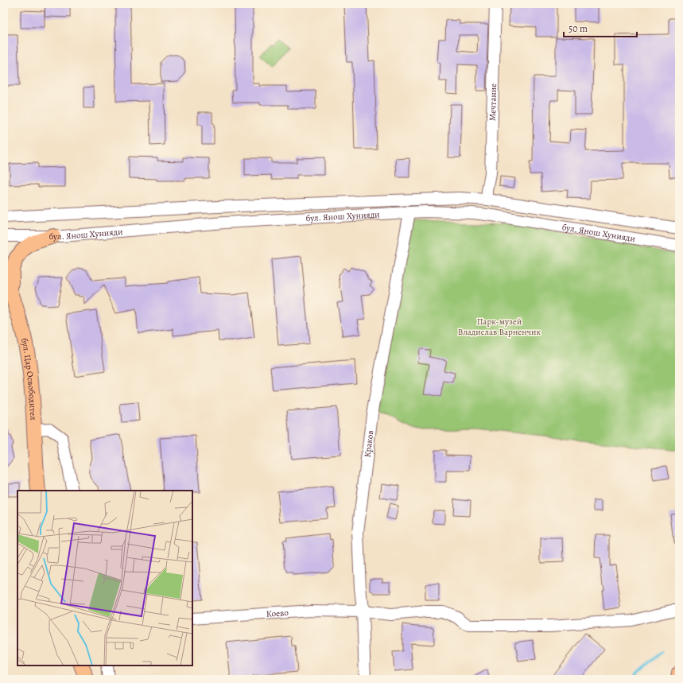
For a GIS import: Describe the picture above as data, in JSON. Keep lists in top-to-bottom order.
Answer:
{
  "streets": {
    "main road": ["бул. Цар Освободител"],
    "street": [
      "Мечтание",
      "бул. Янош Хунияди",
      "Краков",
      "Коево"
    ]
  },
  "crossings": [
    ["Мечтание", "бул. Янош Хунияди"],
    ["бул. Янош Хунияди", "Краков"],
    ["Краков", "Коево"]
  ],
  "parks": ["Парк-музей Владислав Варненчик"],
  "scale_bar": "50 m"
}
